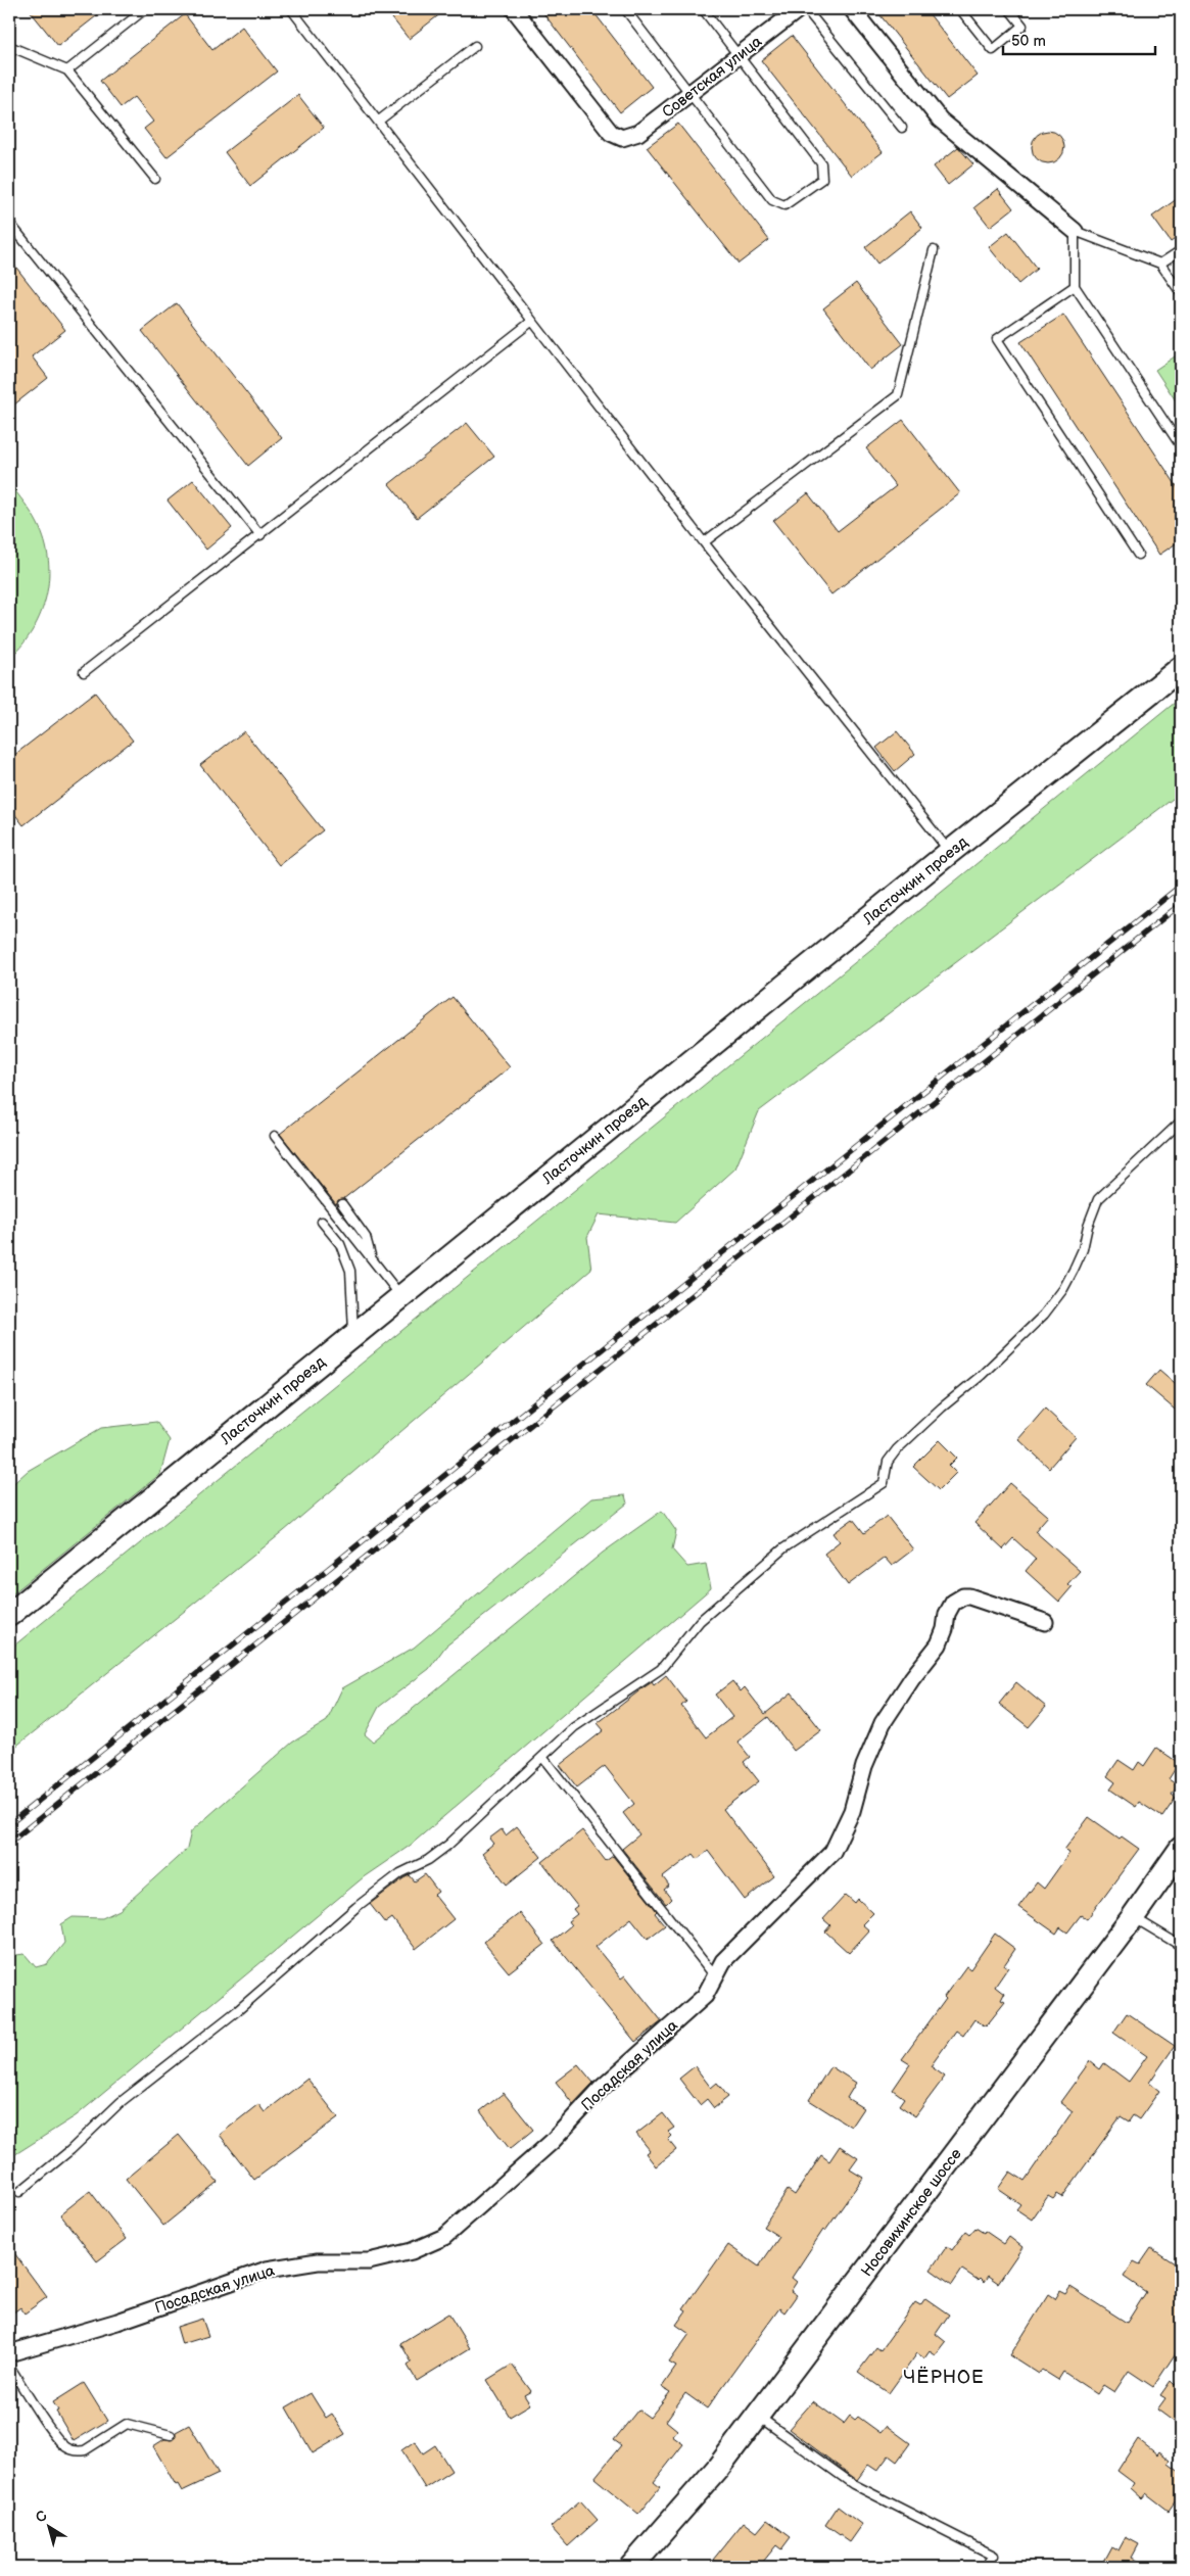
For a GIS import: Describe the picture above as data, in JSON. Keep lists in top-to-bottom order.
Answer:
{
  "streets": {
    "street": [
      "Советская улица",
      "Ласточкин проезд",
      "Посадская улица",
      "Носовихинское шоссе"
    ]
  },
  "districts": ["ЧЁРНОЕ"],
  "scale_bar": "50 m",
  "north": "top left"
}
